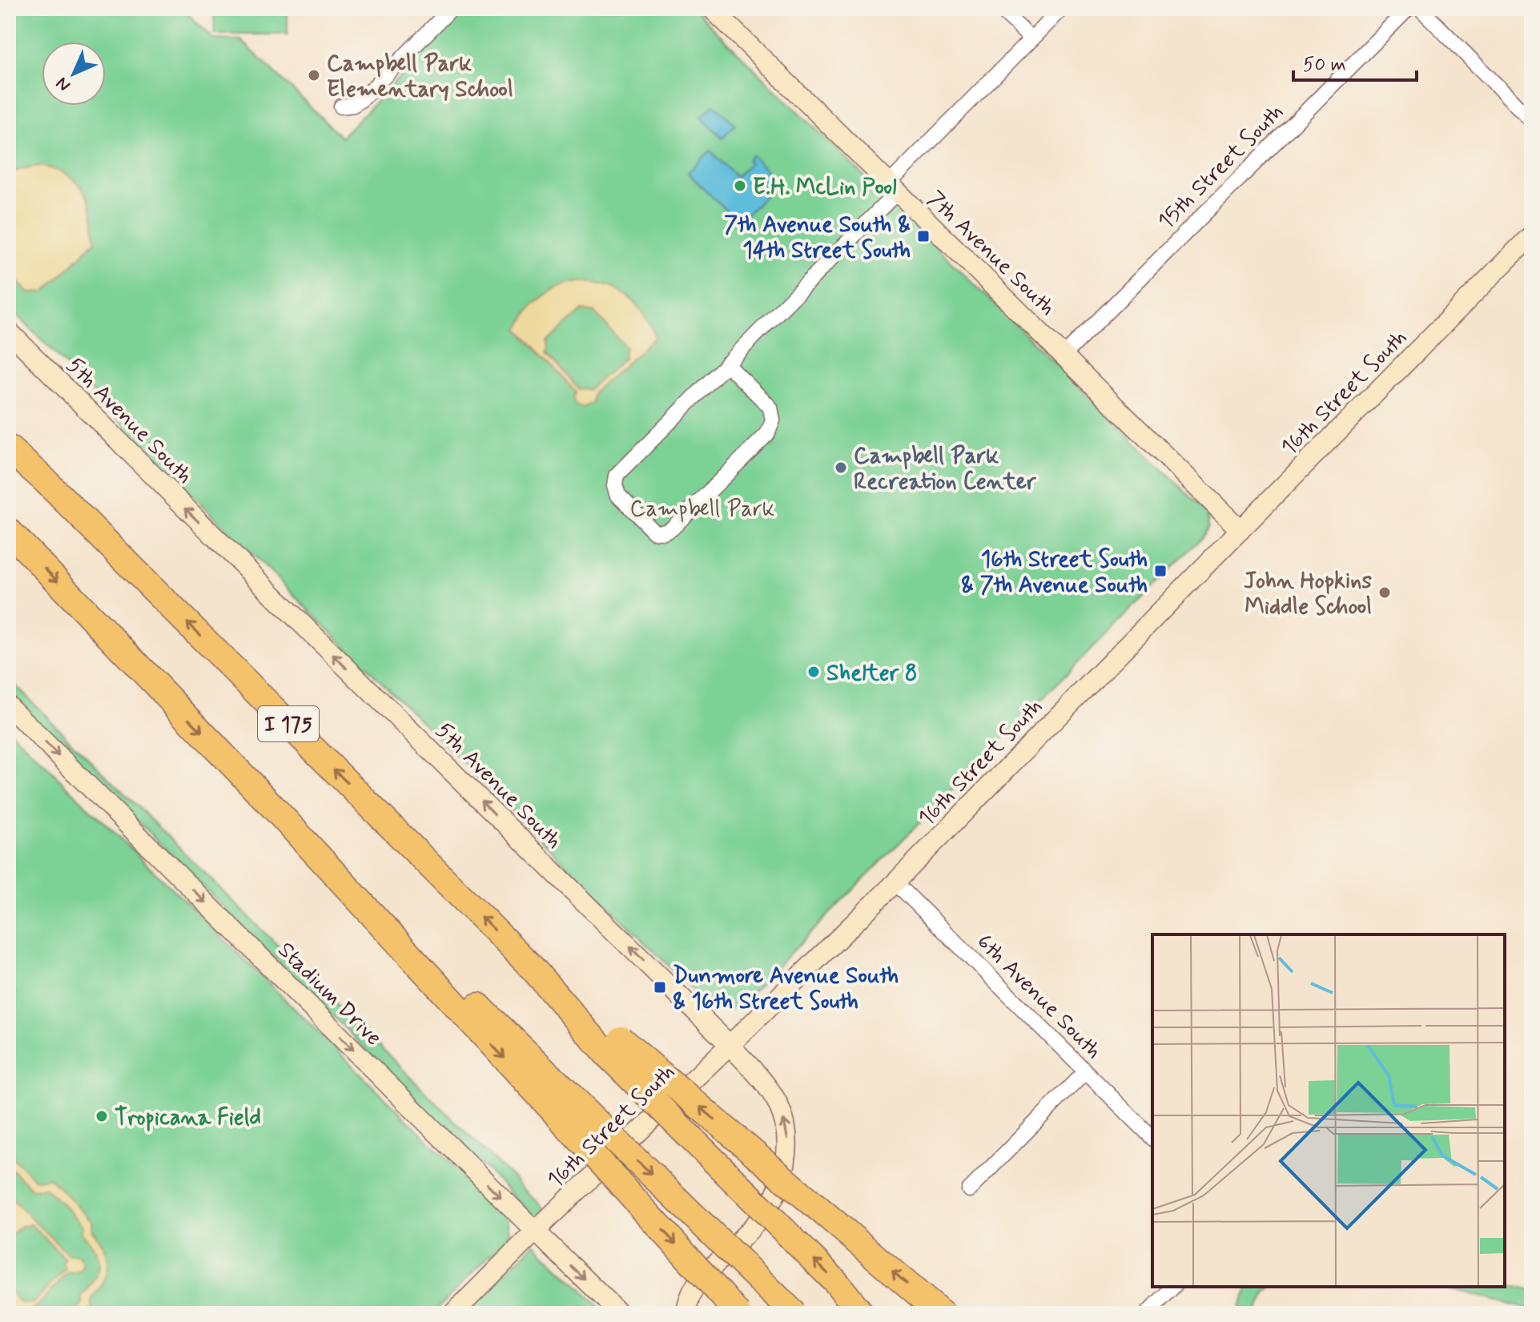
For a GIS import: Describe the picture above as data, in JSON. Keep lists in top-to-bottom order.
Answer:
{
  "streets": {
    "highway": ["I 175"],
    "street": [
      "15th Street South",
      "7th Avenue South",
      "16th Street South",
      "5th Avenue South",
      "Stadium Drive",
      "6th Avenue South"
    ]
  },
  "crossings": [
    ["15th Street South", "7th Avenue South"],
    ["7th Avenue South", "16th Street South"],
    ["16th Street South", "5th Avenue South"],
    ["16th Street South", "Stadium Drive"],
    ["16th Street South", "6th Avenue South"]
  ],
  "one_way": ["5th Avenue South", "Stadium Drive"],
  "parks": ["Campbell Park"],
  "places": {
    "other": [
      "Campbell Park Elementary School",
      "E.H. McLin Pool",
      "Campbell Park Recreation Center",
      "John Hopkins Middle School",
      "Shelter 8",
      "Tropicana Field"
    ],
    "transit": ["7th Avenue South & 14th Street South", "16th Street South & 7th Avenue South", "Dunmore Avenue South & 16th Street South"]
  },
  "scale_bar": "50 m",
  "north": "bottom left"
}
